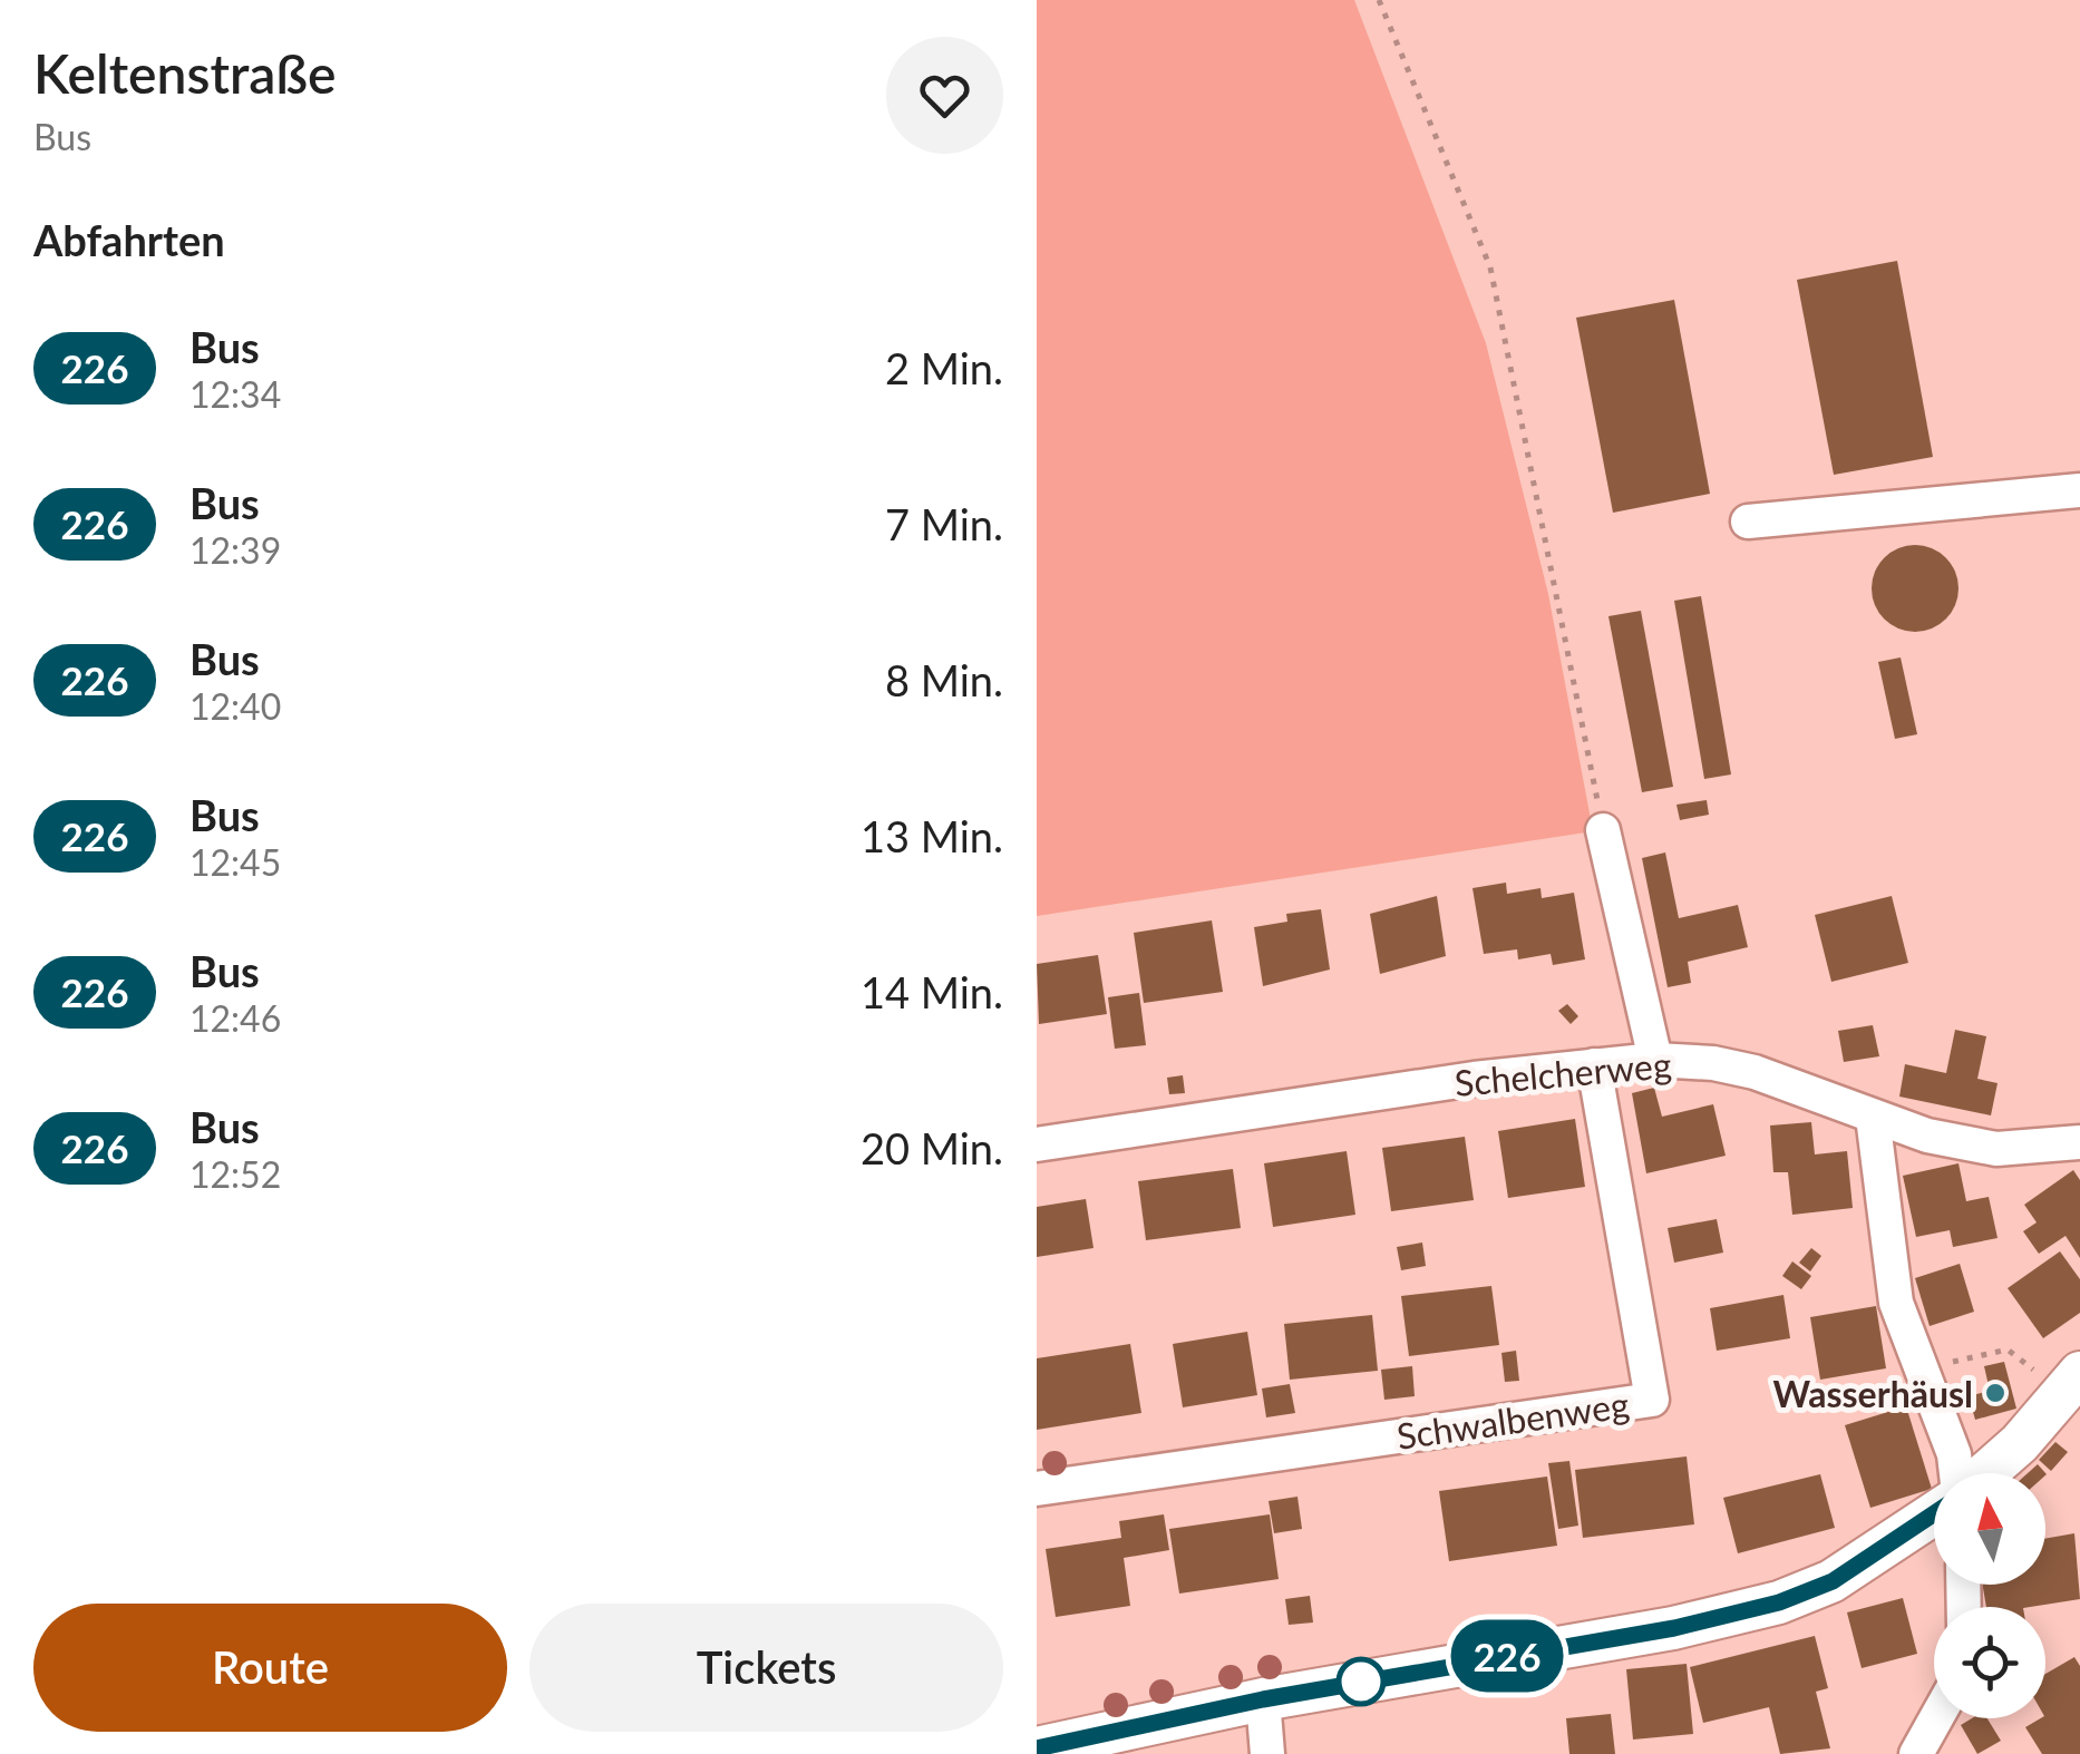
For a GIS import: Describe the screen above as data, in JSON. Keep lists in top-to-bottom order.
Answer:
{
  "streets": {
    "street": ["Schelcherweg", "Schwalbenweg"]
  },
  "crossings": [
    ["Schelcherweg", "Schwalbenweg"]
  ],
  "places": ["Wasserhäusl"],
  "lines": ["bus line 226"],
  "north": "top",
  "page": {
    "heading": [
      ["Keltenstraße", "Bus"],
      "Abfahrten"
    ],
    "on_map": "226",
    "list": [
      {
        "mark": "226",
        "name": "Bus",
        "note": "12:34",
        "value": "2 Min."
      },
      {
        "mark": "226",
        "name": "Bus",
        "note": "12:39",
        "value": "7 Min."
      },
      {
        "mark": "226",
        "name": "Bus",
        "note": "12:40",
        "value": "8 Min."
      },
      {
        "mark": "226",
        "name": "Bus",
        "note": "12:45",
        "value": "13 Min."
      },
      {
        "mark": "226",
        "name": "Bus",
        "note": "12:46",
        "value": "14 Min."
      },
      {
        "mark": "226",
        "name": "Bus",
        "note": "12:52",
        "value": "20 Min."
      }
    ],
    "buttons": ["Route", "Tickets"]
  }
}
